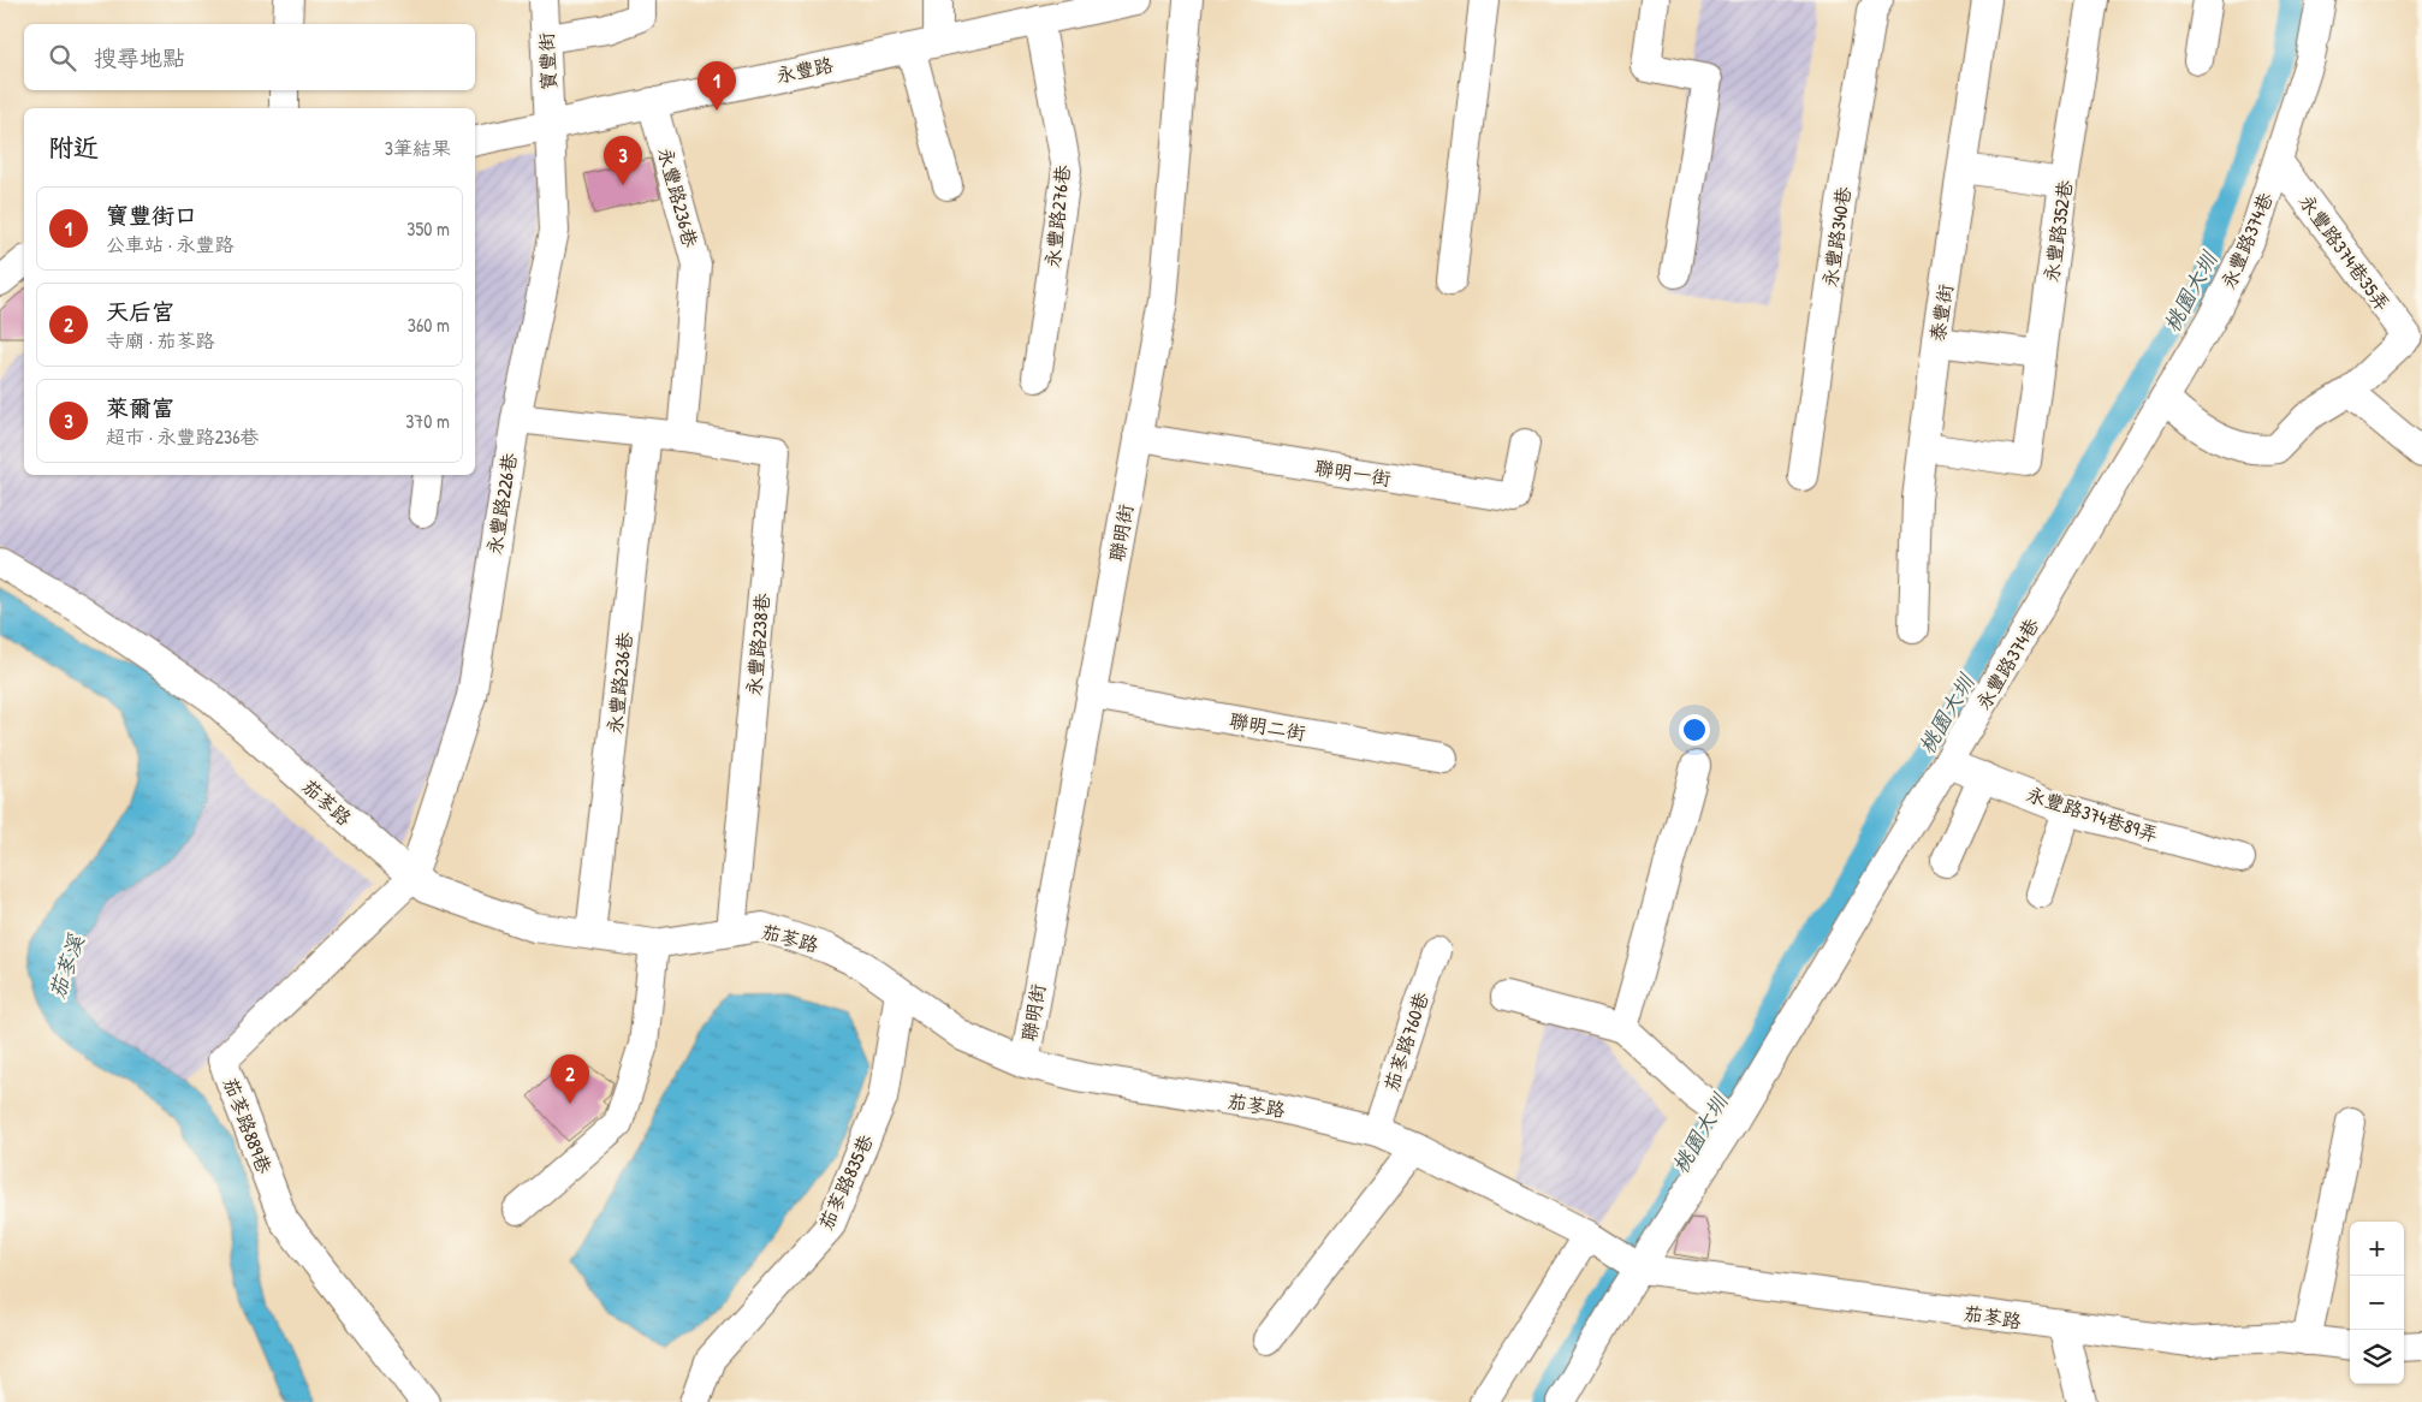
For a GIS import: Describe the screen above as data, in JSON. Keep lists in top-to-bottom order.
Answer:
{
  "streets": {
    "street": [
      "寶豐街",
      "永豐路",
      "永豐路236巷",
      "永豐路276巷",
      "永豐路352巷",
      "永豐路340巷",
      "永豐路374巷",
      "永豐路374巷35弄",
      "泰豐街",
      "聯明一街",
      "永豐路226巷",
      "聯明街",
      "永豐路238巷",
      "聯明二街",
      "茄苳路",
      "永豐路374巷89弄",
      "茄苳路760巷",
      "茄苳路889巷",
      "茄苳路835巷"
    ]
  },
  "crossings": [
    ["寶豐街", "永豐路"],
    ["寶豐街", "永豐路226巷"],
    ["永豐路", "永豐路236巷"],
    ["永豐路", "永豐路276巷"],
    ["永豐路", "永豐路226巷"],
    ["永豐路236巷", "永豐路238巷"],
    ["永豐路236巷", "茄苳路"],
    ["永豐路352巷", "泰豐街"],
    ["永豐路374巷", "永豐路374巷35弄"],
    ["永豐路374巷", "茄苳路"],
    ["永豐路374巷", "永豐路374巷89弄"],
    ["聯明一街", "聯明街"],
    ["永豐路226巷", "茄苳路"],
    ["永豐路226巷", "茄苳路889巷"],
    ["聯明街", "聯明二街"],
    ["聯明街", "茄苳路"],
    ["永豐路238巷", "茄苳路"],
    ["茄苳路", "茄苳路760巷"],
    ["茄苳路", "茄苳路889巷"],
    ["茄苳路", "茄苳路835巷"]
  ],
  "water": ["桃園大圳", "茄苳溪"],
  "page": {
    "search": "搜尋地點",
    "pins": ["1", "3", "2"],
    "heading": ["附近", "3筆結果"],
    "list": [
      {
        "mark": "1",
        "name": "寶豐街口",
        "note": "公車站 · 永豐路",
        "value": "350 m"
      },
      {
        "mark": "2",
        "name": "天后宮",
        "note": "寺廟 · 茄苳路",
        "value": "360 m"
      },
      {
        "mark": "3",
        "name": "萊爾富",
        "note": "超市 · 永豐路236巷",
        "value": "370 m"
      }
    ],
    "map_buttons": ["+", "−"]
  }
}
